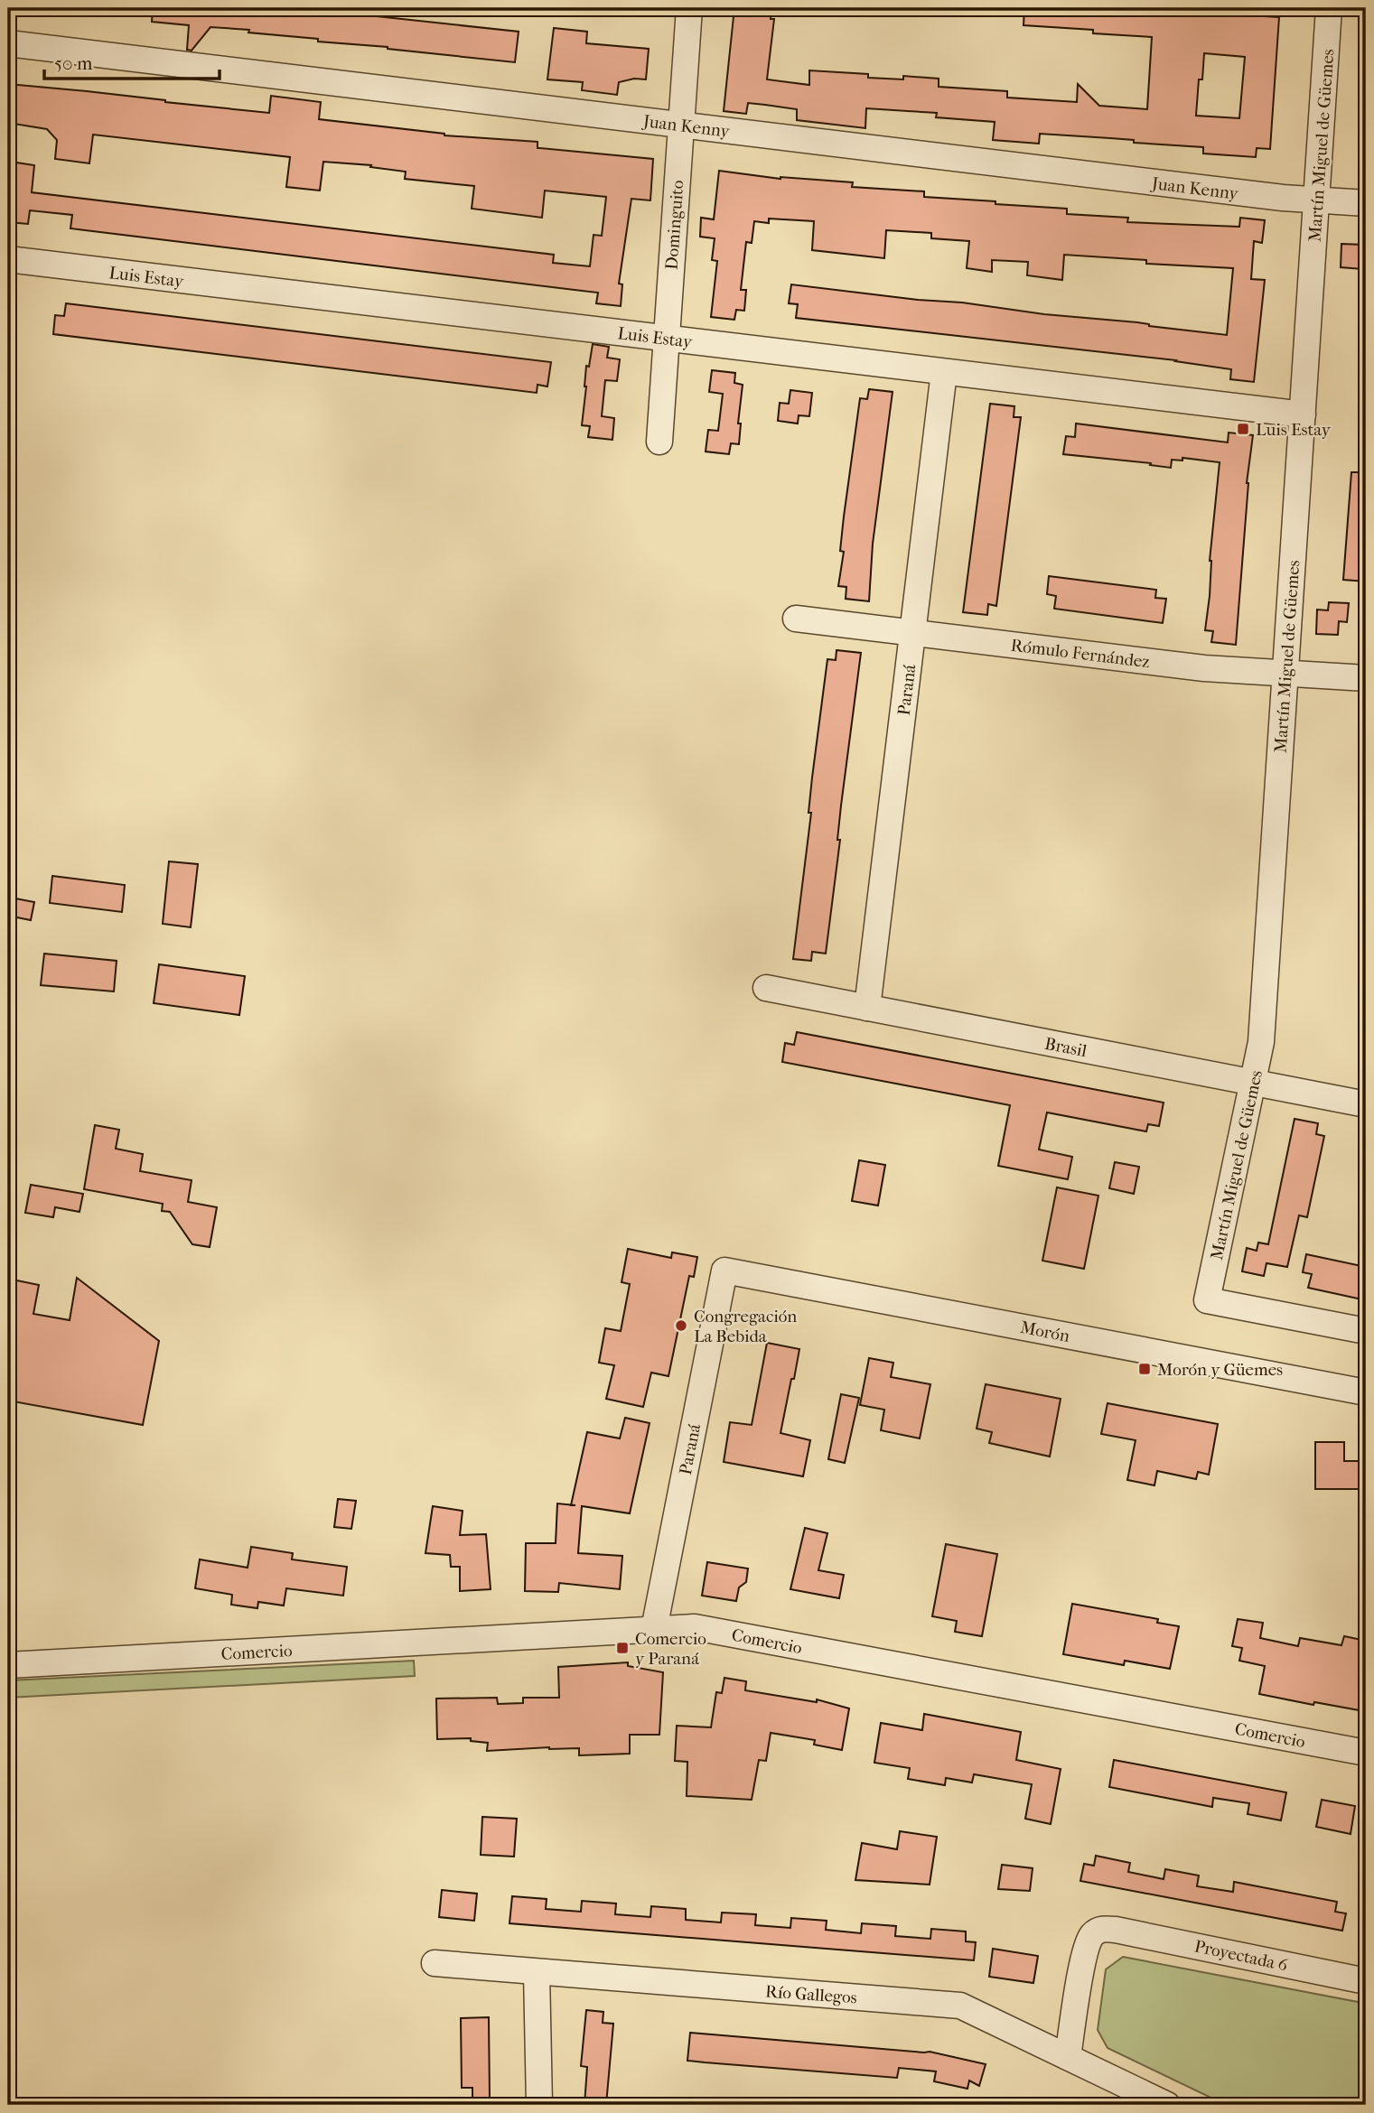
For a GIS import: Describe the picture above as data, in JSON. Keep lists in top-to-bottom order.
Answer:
{
  "streets": {
    "street": [
      "Juan Kenny",
      "Martín Miguel de Güemes",
      "Dominguito",
      "Luis Estay",
      "Rómulo Fernández",
      "Paraná",
      "Brasil",
      "Morón",
      "Comercio",
      "Proyectada 6",
      "Río Gallegos"
    ]
  },
  "crossings": [
    ["Juan Kenny", "Martín Miguel de Güemes"],
    ["Juan Kenny", "Dominguito"],
    ["Martín Miguel de Güemes", "Luis Estay"],
    ["Martín Miguel de Güemes", "Rómulo Fernández"],
    ["Martín Miguel de Güemes", "Brasil"],
    ["Dominguito", "Luis Estay"],
    ["Luis Estay", "Paraná"],
    ["Rómulo Fernández", "Paraná"],
    ["Paraná", "Brasil"],
    ["Paraná", "Morón"],
    ["Paraná", "Comercio"],
    ["Proyectada 6", "Río Gallegos"]
  ],
  "places": {
    "transit": ["Luis Estay", "Morón y Güemes", "Comercio y Paraná"],
    "other": ["Congregación La Bebida"]
  },
  "scale_bar": "50 m"
}
